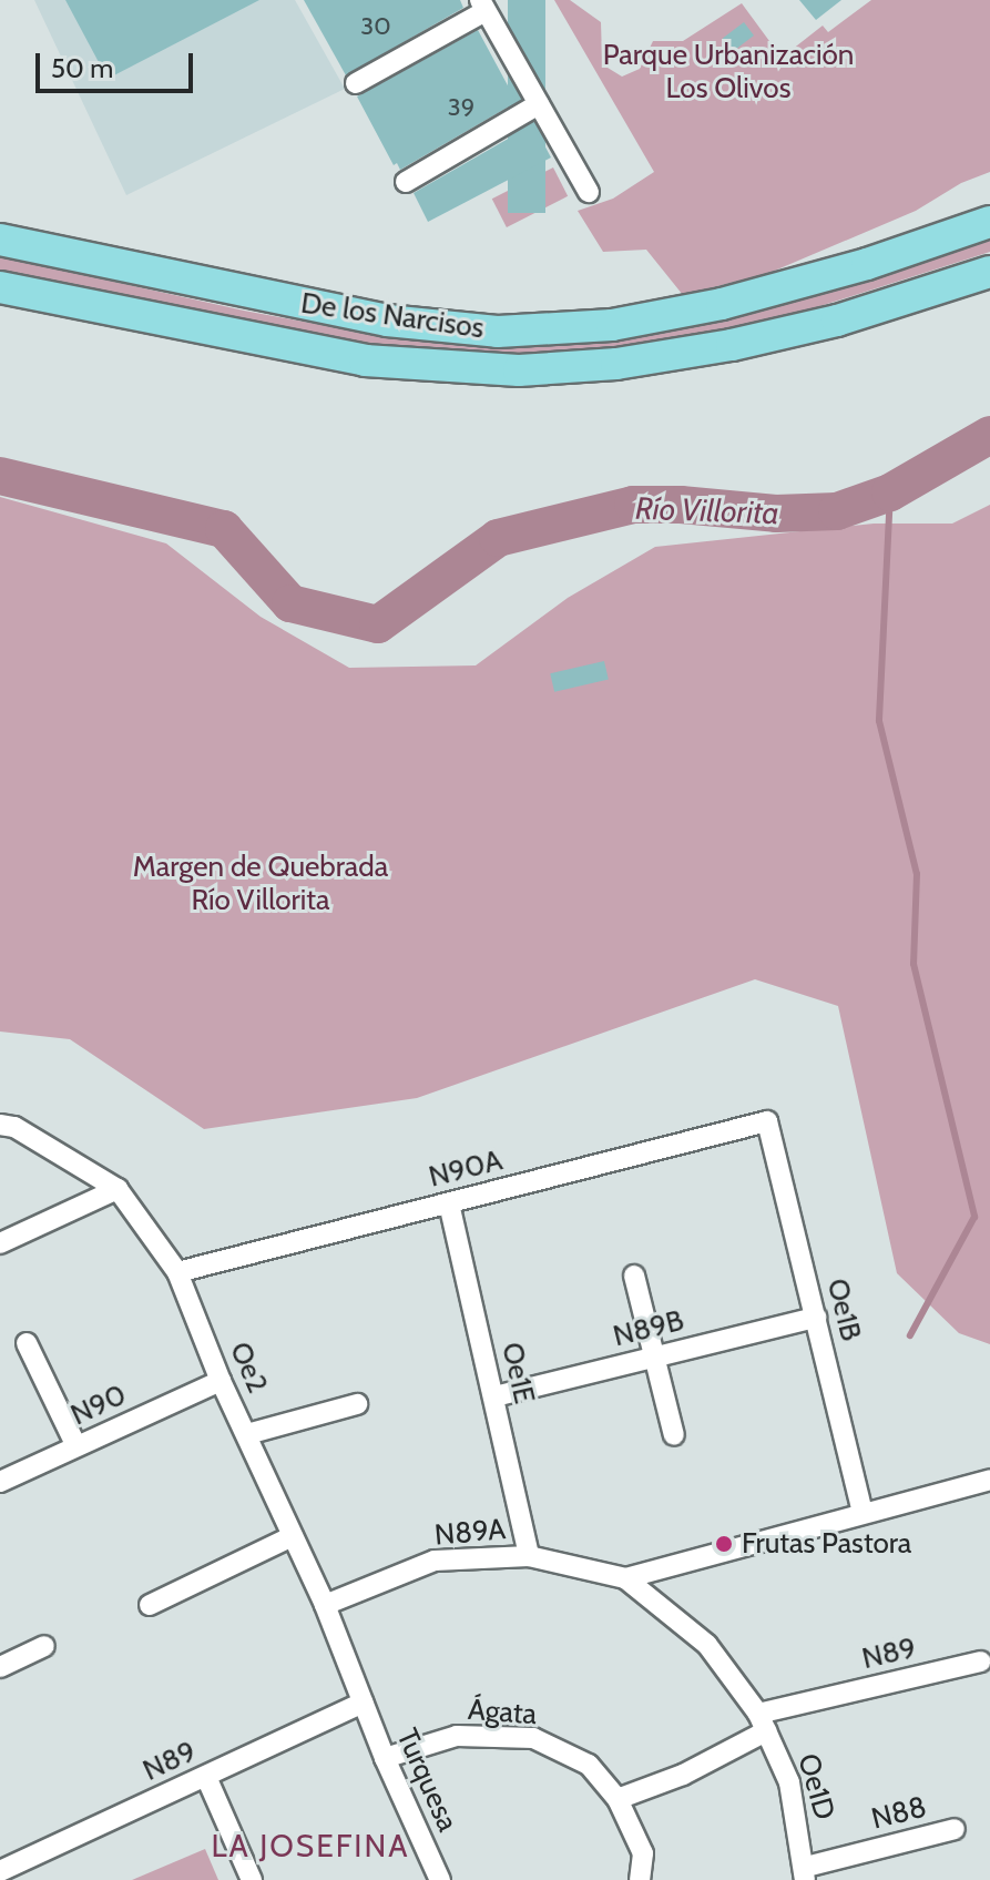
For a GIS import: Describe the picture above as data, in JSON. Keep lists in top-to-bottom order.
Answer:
{
  "streets": {
    "main road": ["De los Narcisos"],
    "street": [
      "N90A",
      "Oe1B",
      "N89B",
      "Oe2",
      "Oe1E",
      "N90",
      "N89A",
      "N89",
      "Ágata",
      "Turquesa",
      "Oe1D",
      "N88"
    ]
  },
  "crossings": [
    ["N90A", "Oe1B"],
    ["N90A", "Oe2"],
    ["N90A", "Oe1E"],
    ["Oe1B", "N89B"],
    ["Oe1B", "N89A"],
    ["N89B", "Oe1E"],
    ["Oe2", "N90"],
    ["Oe2", "N89A"],
    ["Oe2", "N89"],
    ["Oe2", "Turquesa"],
    ["Oe1E", "N89A"],
    ["N89A", "N89"],
    ["N89A", "Oe1D"],
    ["N89", "Ágata"],
    ["N89", "Turquesa"],
    ["N89", "Oe1D"],
    ["Ágata", "Turquesa"],
    ["Oe1D", "N88"]
  ],
  "districts": ["LA JOSEFINA"],
  "water": ["Río Villorita"],
  "parks": ["Parque Urbanización Los Olivos", "Margen de Quebrada Río Villorita"],
  "places": ["Frutas Pastora"],
  "house_numbers": ["30", "39"],
  "scale_bar": "50 m"
}
